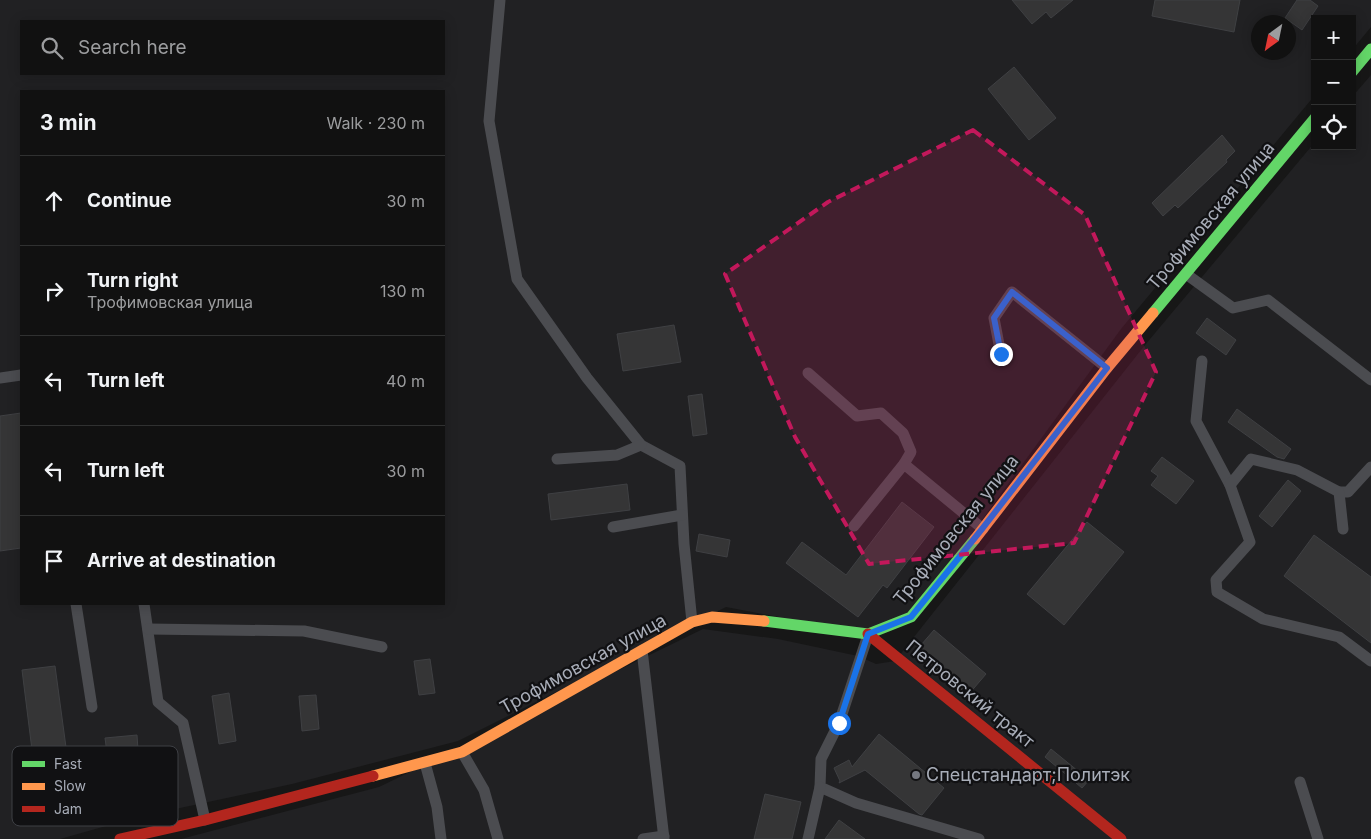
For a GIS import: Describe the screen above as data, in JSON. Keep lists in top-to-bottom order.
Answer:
{
  "streets": {
    "street": ["Трофимовская улица", "Петровский тракт"]
  },
  "crossings": [
    ["Трофимовская улица", "Петровский тракт"]
  ],
  "places": ["Спецстандарт;Политэк"],
  "legend": ["Fast", "Slow", "Jam"],
  "north": "bottom left",
  "page": {
    "map_buttons": ["+", "−"],
    "search": "Search here",
    "heading": ["3 min", "Walk · 230 m"],
    "list": [
      ["Continue", "30 m"],
      ["Turn right", "Трофимовская улица", "130 m"],
      ["Turn left", "40 m"],
      ["Turn left", "30 m"],
      "Arrive at destination"
    ]
  }
}
